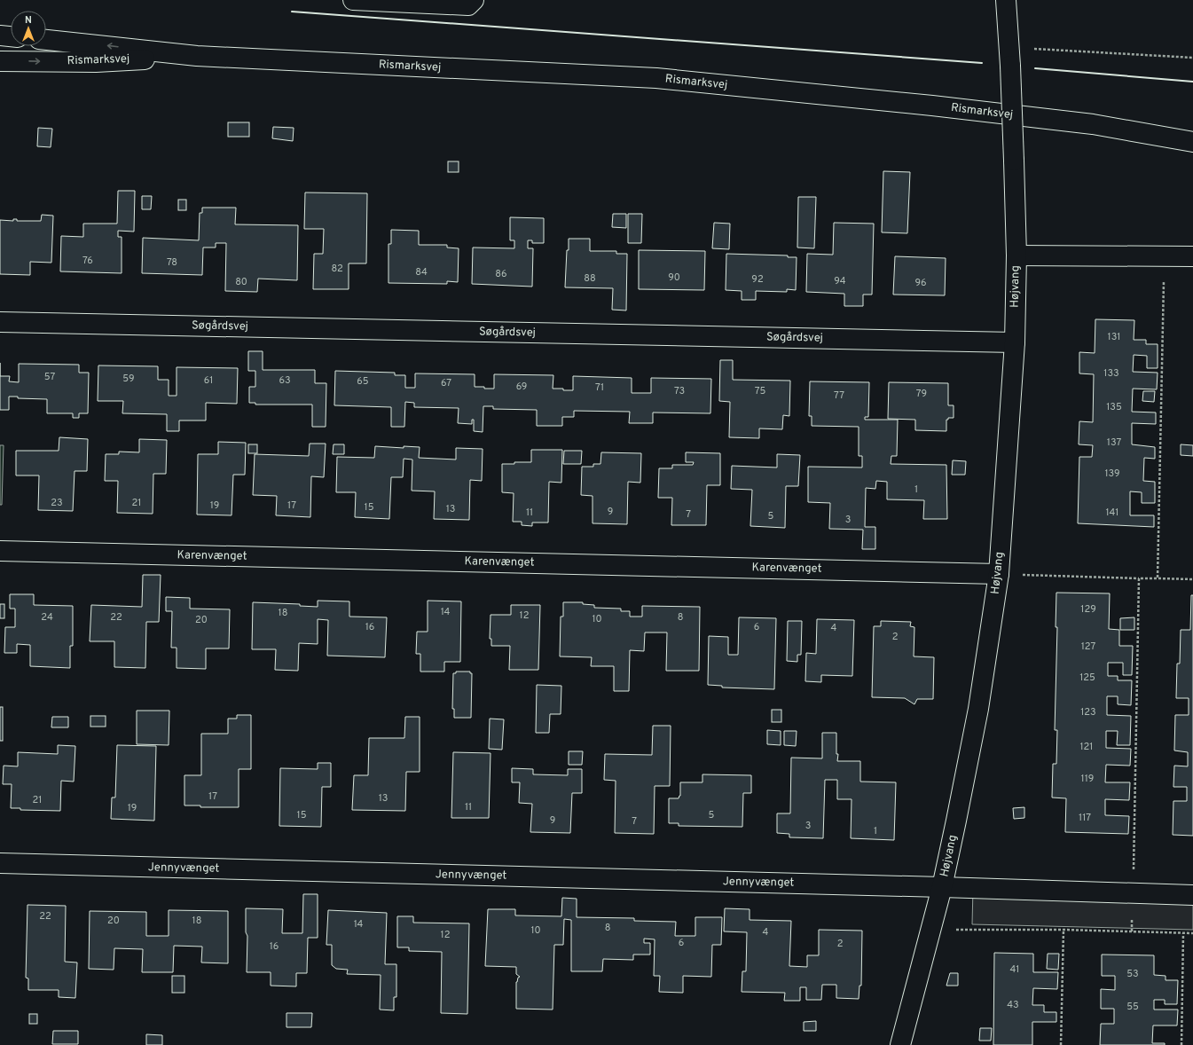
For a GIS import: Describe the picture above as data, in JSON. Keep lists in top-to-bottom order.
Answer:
{
  "streets": {
    "street": [
      "Rismarksvej",
      "Højvang",
      "Søgårdsvej",
      "Karenvænget",
      "Jennyvænget"
    ]
  },
  "crossings": [
    ["Højvang", "Søgårdsvej"],
    ["Højvang", "Karenvænget"],
    ["Højvang", "Jennyvænget"]
  ],
  "house_numbers": [
    "76",
    "78",
    "82",
    "84",
    "86",
    "90",
    "88",
    "92",
    "94",
    "80",
    "96",
    "131",
    "133",
    "57",
    "59",
    "61",
    "63",
    "65",
    "67",
    "69",
    "71",
    "73",
    "75",
    "79",
    "77",
    "135",
    "137",
    "139",
    "1",
    "23",
    "21",
    "19",
    "17",
    "15",
    "13",
    "9",
    "11",
    "141",
    "7",
    "5",
    "3",
    "129",
    "14",
    "18",
    "12",
    "24",
    "22",
    "8",
    "10",
    "20",
    "16",
    "6",
    "4",
    "2",
    "127",
    "125",
    "123",
    "121",
    "119",
    "17",
    "13",
    "21",
    "11",
    "19",
    "15",
    "5",
    "117",
    "9",
    "7",
    "3",
    "1",
    "22",
    "20",
    "18",
    "14",
    "8",
    "10",
    "4",
    "12",
    "6",
    "2",
    "16",
    "41",
    "53",
    "43",
    "55"
  ],
  "north": "top"
}
